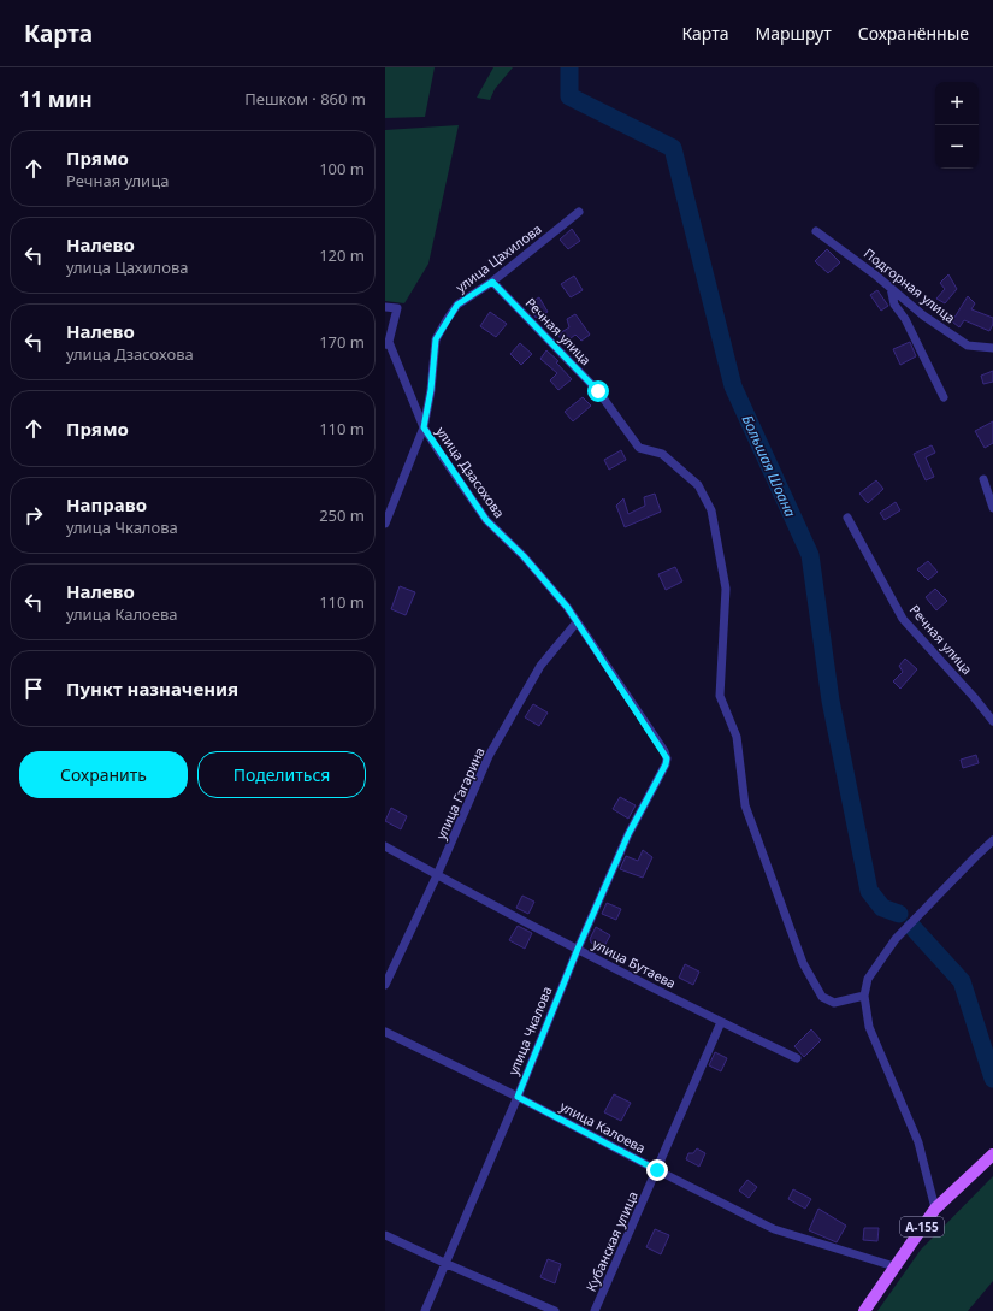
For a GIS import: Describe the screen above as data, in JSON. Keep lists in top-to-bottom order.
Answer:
{
  "streets": {
    "main road": ["А-155"],
    "street": [
      "улица Цахилова",
      "Подгорная улица",
      "Речная улица",
      "улица Дзасохова",
      "улица Гагарина",
      "улица Бутаева",
      "улица Чкалова",
      "улица Калоева",
      "Кубанская улица"
    ]
  },
  "crossings": [
    ["улица Цахилова", "Речная улица"],
    ["улица Цахилова", "улица Дзасохова"],
    ["улица Дзасохова", "улица Гагарина"],
    ["улица Дзасохова", "улица Чкалова"],
    ["улица Гагарина", "улица Бутаева"],
    ["улица Бутаева", "улица Чкалова"],
    ["улица Бутаева", "Кубанская улица"],
    ["улица Чкалова", "улица Калоева"],
    ["улица Калоева", "А-155"],
    ["улица Калоева", "Кубанская улица"]
  ],
  "water": ["Большая Шоана"],
  "page": {
    "header": "Карта",
    "nav": ["Карта", "Маршрут", "Сохранённые"],
    "heading": ["11 мин", "Пешком · 860 m"],
    "map_buttons": ["+", "−"],
    "list": [
      ["Прямо", "Речная улица", "100 m"],
      ["Налево", "улица Цахилова", "120 m"],
      ["Налево", "улица Дзасохова", "170 m"],
      ["Прямо", "110 m"],
      ["Направо", "улица Чкалова", "250 m"],
      ["Налево", "улица Калоева", "110 m"],
      "Пункт назначения"
    ],
    "buttons": ["Сохранить", "Поделиться"]
  }
}
